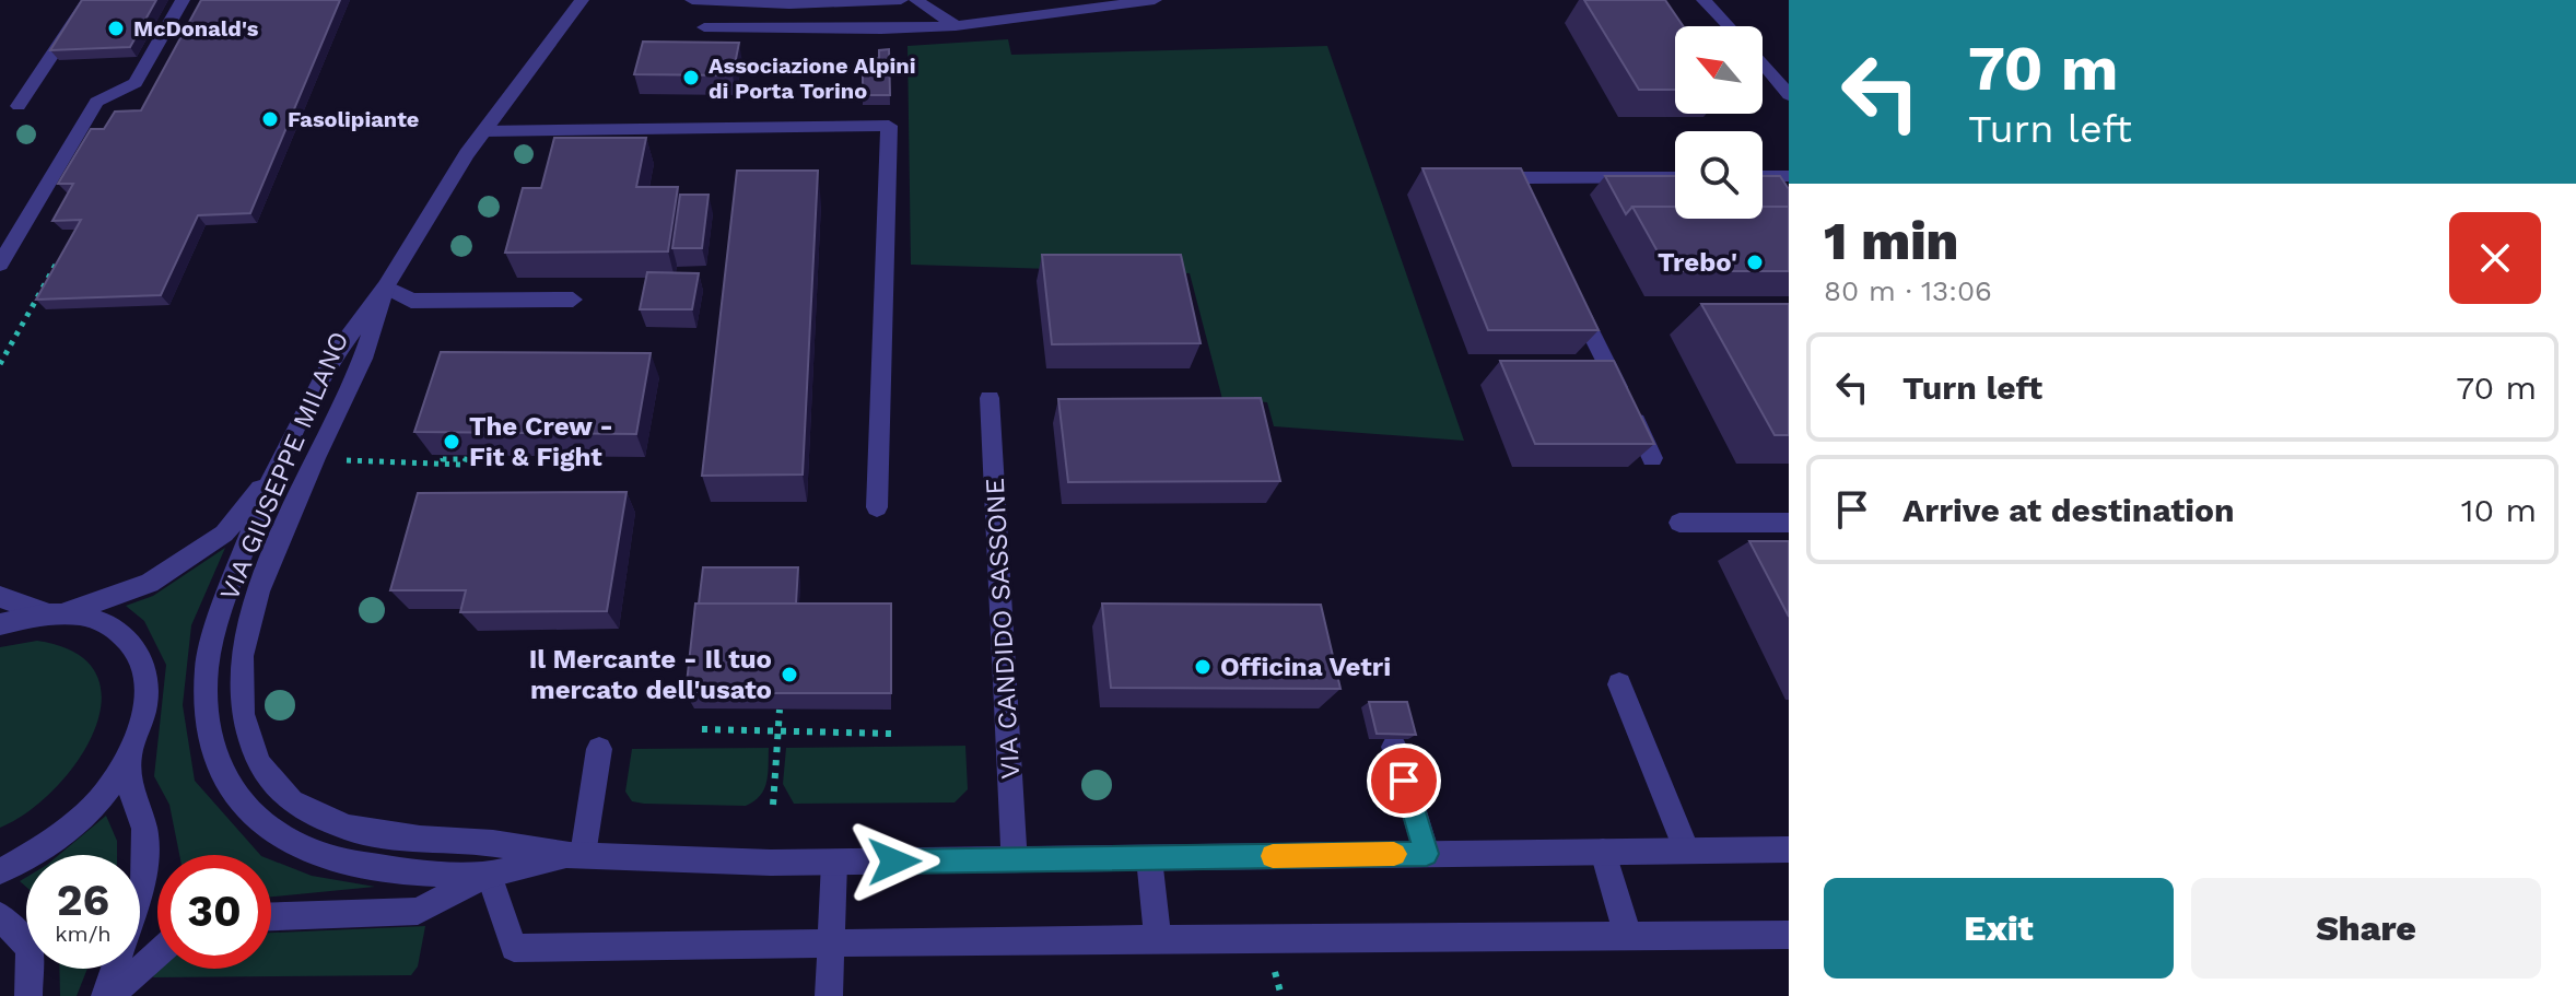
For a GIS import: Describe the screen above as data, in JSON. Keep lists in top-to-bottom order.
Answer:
{
  "streets": {
    "street": ["VIA GIUSEPPE MILANO", "VIA CANDIDO SASSONE"]
  },
  "places": [
    "McDonald's",
    "Associazione Alpini di Porta Torino",
    "Fasolipiante",
    "Trebo'",
    "The Crew - Fit & Fight",
    "Officina Vetri",
    "Il Mercante - Il tuo mercato dell'usato"
  ],
  "north": "top left",
  "page": {
    "turn": ["70 m", "Turn left"],
    "heading": ["1 min", "80 m · 13:06"],
    "list": [
      {
        "name": "Turn left",
        "value": "70 m"
      },
      {
        "name": "Arrive at destination",
        "value": "10 m"
      }
    ],
    "speed": "26 km/h",
    "limit": "30",
    "buttons": ["Exit", "Share"]
  }
}
